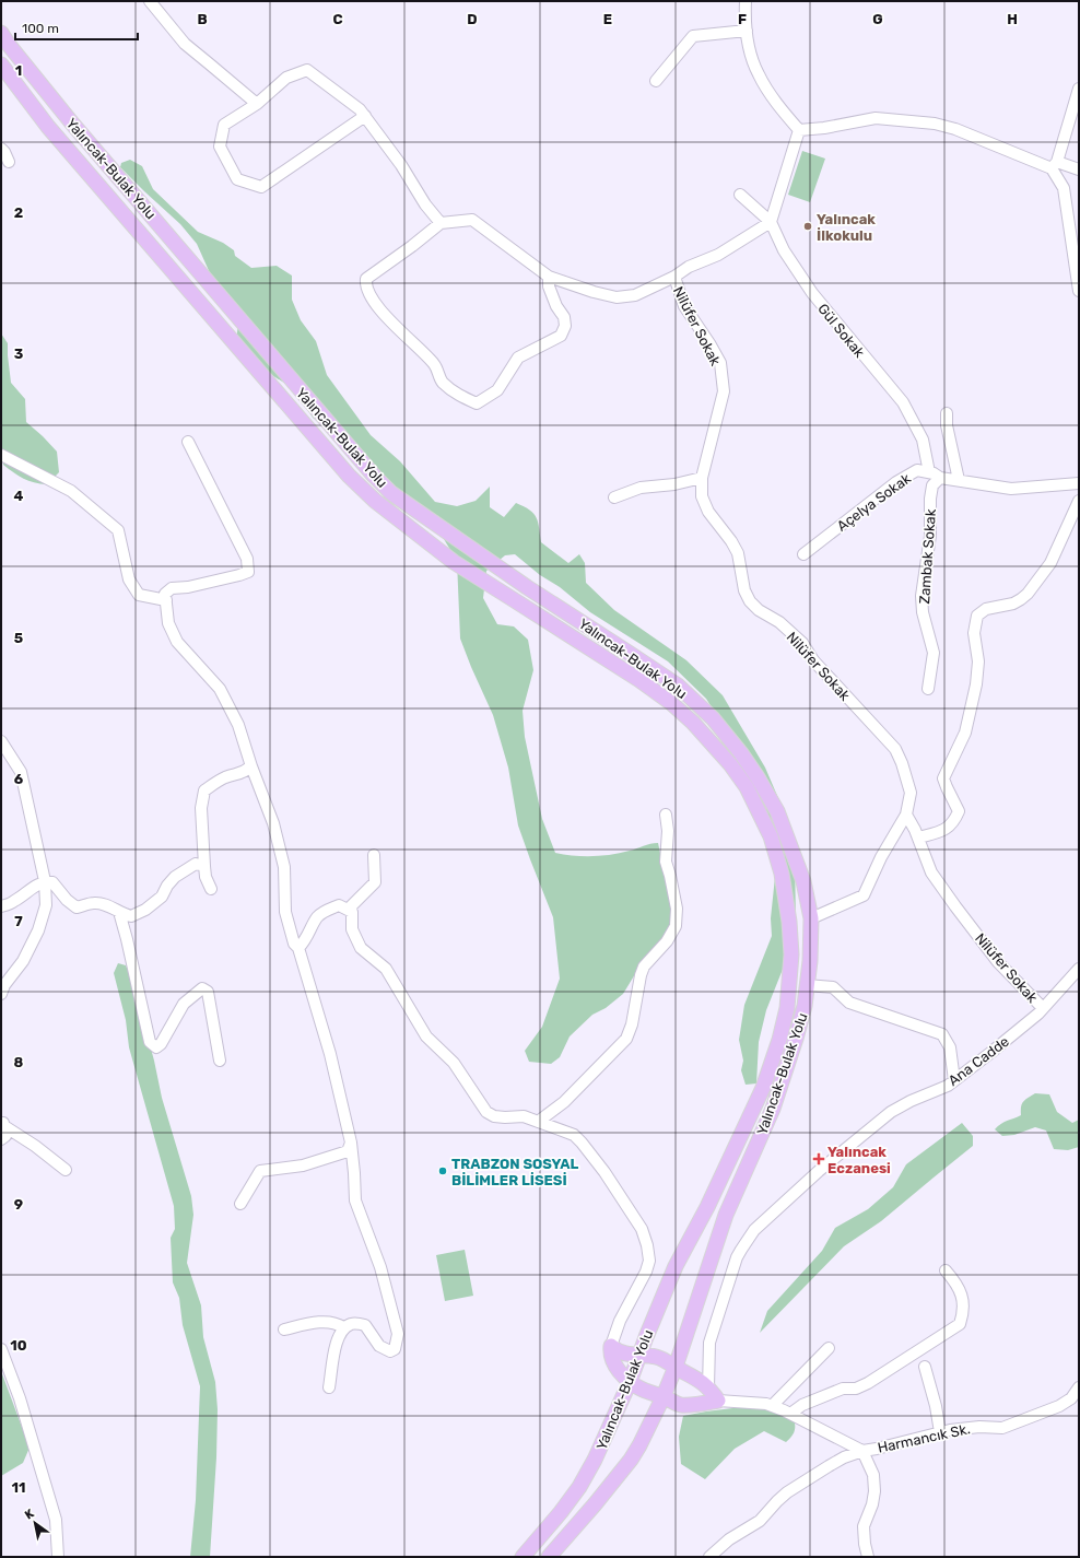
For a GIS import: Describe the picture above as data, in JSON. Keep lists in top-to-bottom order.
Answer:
{
  "streets": {
    "main road": ["Yalıncak-Bulak Yolu"],
    "street": [
      "Nilüfer Sokak",
      "Gül Sokak",
      "Açelya Sokak",
      "Zambak Sokak",
      "Ana Cadde",
      "Harmancık Sk."
    ]
  },
  "crossings": [
    ["Nilüfer Sokak", "Ana Cadde"],
    ["Gül Sokak", "Açelya Sokak"],
    ["Açelya Sokak", "Zambak Sokak"]
  ],
  "places": {
    "other": ["Yalıncak İlkokulu", "TRABZON SOSYAL BİLİMLER LİSESİ"],
    "health": ["Yalıncak Eczanesi"]
  },
  "scale_bar": "100 m",
  "north": "top left",
  "grid": {
    "columns": [
      "B",
      "C",
      "D",
      "E",
      "F",
      "G",
      "H"
    ],
    "rows": [
      "1",
      "2",
      "3",
      "4",
      "5",
      "6",
      "7",
      "8",
      "9",
      "10",
      "11"
    ]
  }
}
